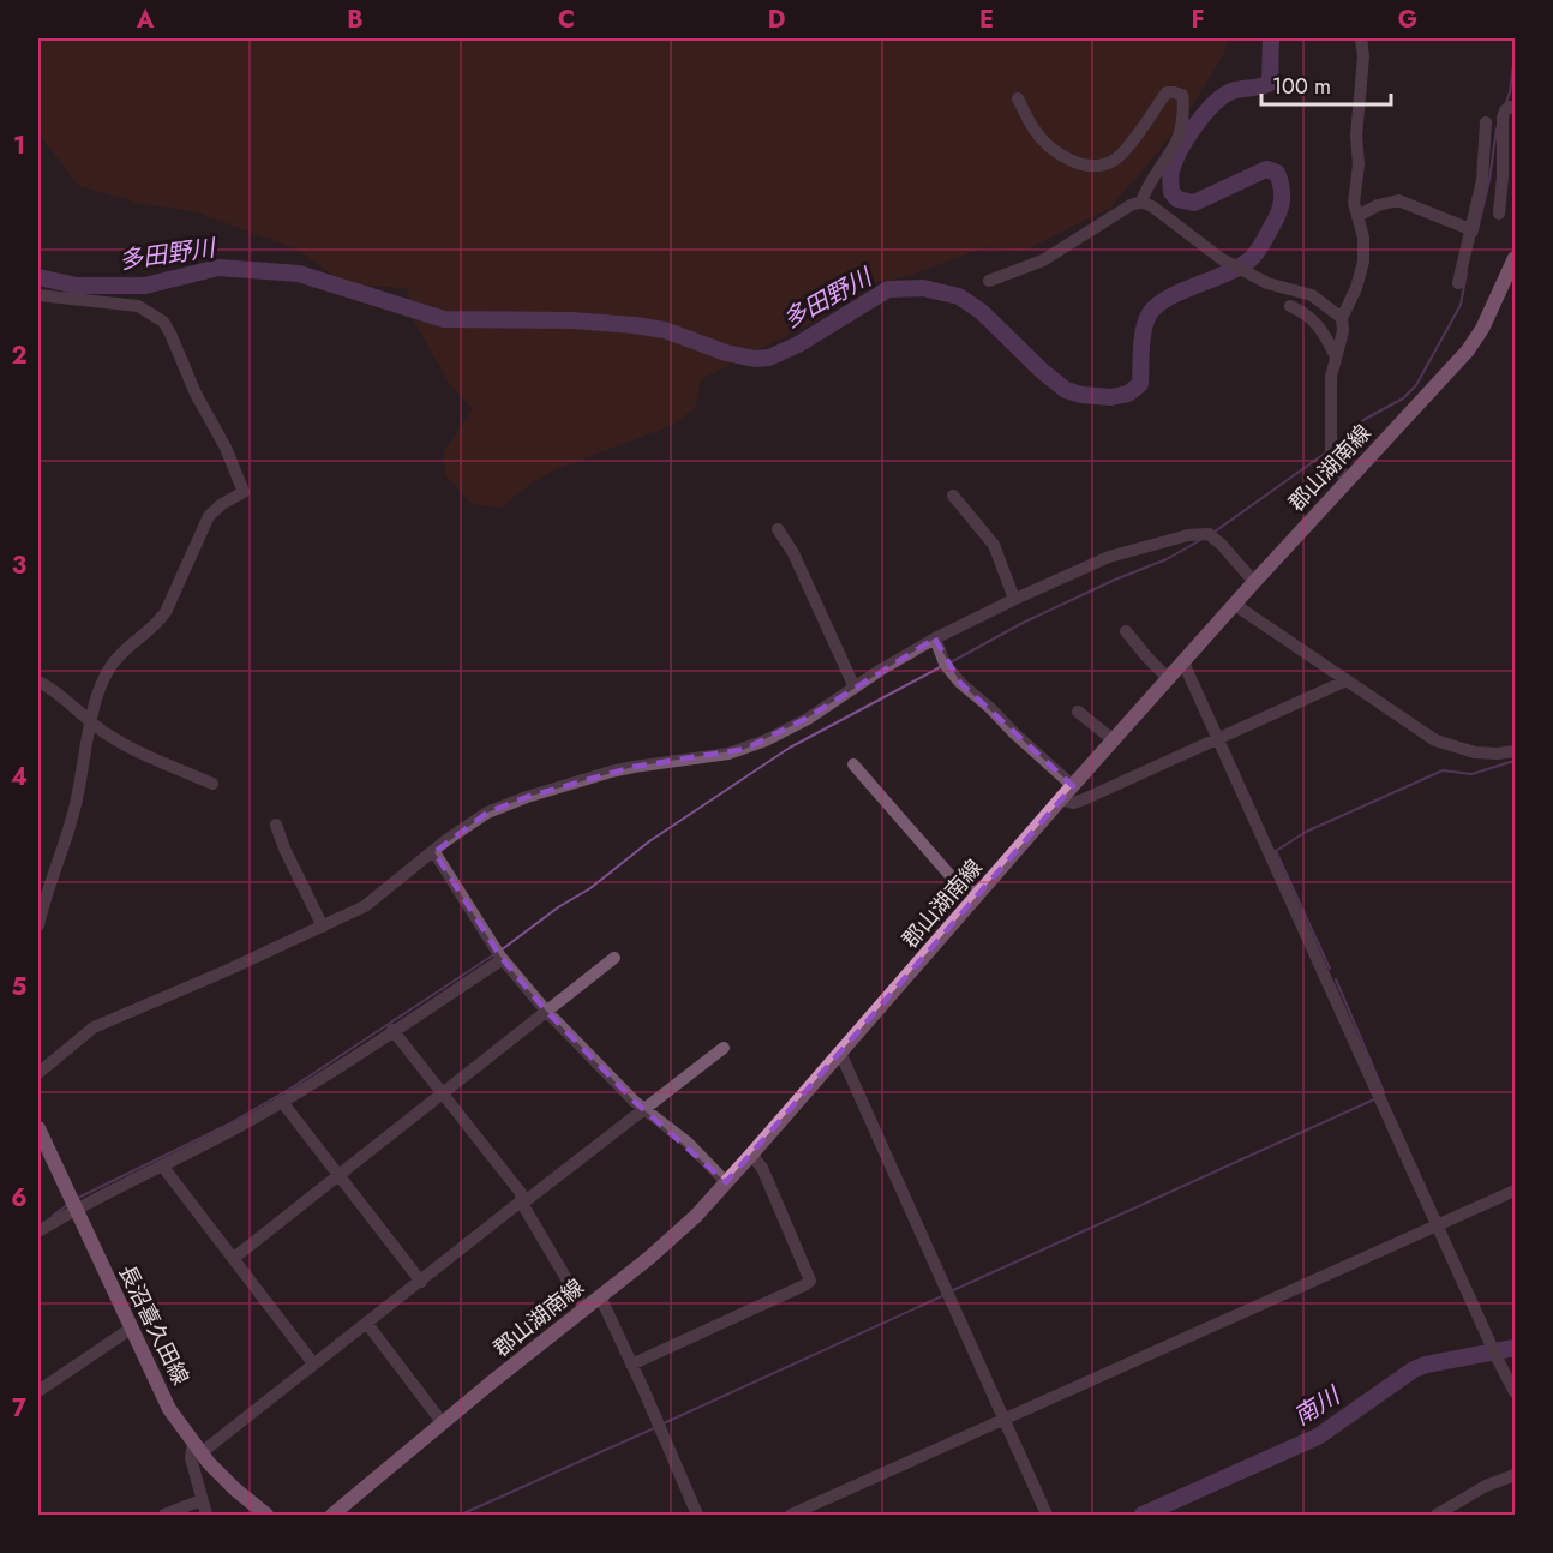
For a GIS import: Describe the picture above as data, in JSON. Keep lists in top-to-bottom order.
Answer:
{
  "streets": {
    "main road": ["郡山湖南線", "長沼喜久田線"]
  },
  "water": ["多田野川", "南川"],
  "scale_bar": "100 m",
  "grid": {
    "columns": [
      "A",
      "B",
      "C",
      "D",
      "E",
      "F",
      "G"
    ],
    "rows": [
      "1",
      "2",
      "3",
      "4",
      "5",
      "6",
      "7"
    ]
  }
}
